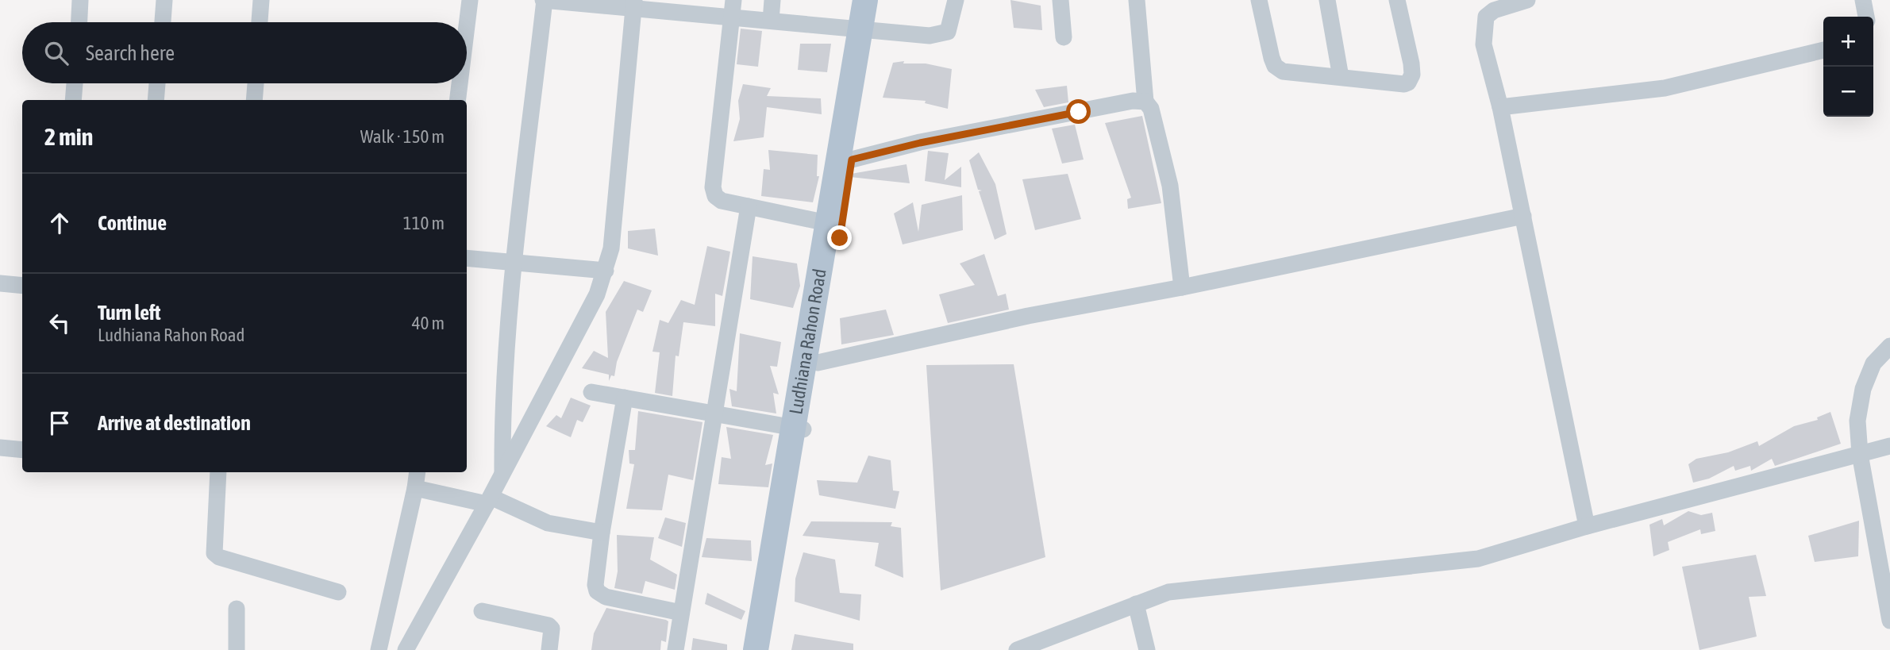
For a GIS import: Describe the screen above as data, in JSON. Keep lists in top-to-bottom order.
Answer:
{
  "streets": {
    "main road": ["Ludhiana Rahon Road"]
  },
  "page": {
    "map_buttons": ["+", "−"],
    "search": "Search here",
    "heading": ["2 min", "Walk · 150 m"],
    "list": [
      ["Continue", "110 m"],
      ["Turn left", "Ludhiana Rahon Road", "40 m"],
      "Arrive at destination"
    ]
  }
}
